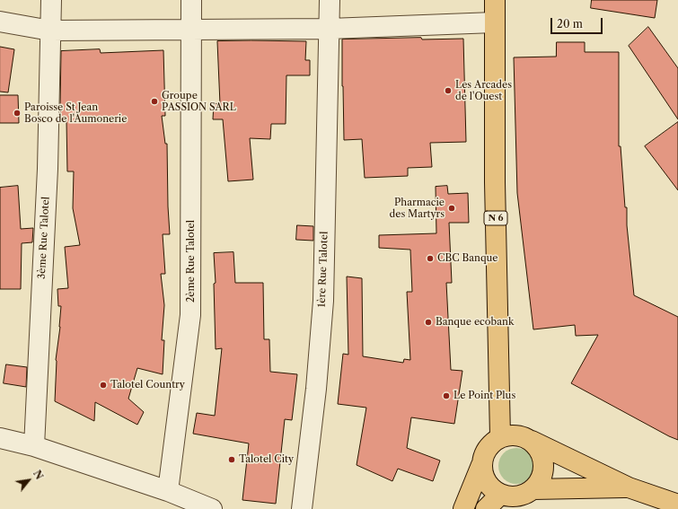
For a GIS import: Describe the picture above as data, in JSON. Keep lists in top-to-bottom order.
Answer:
{
  "streets": {
    "highway": ["N 6"],
    "street": ["3ème Rue Talotel", "2ème Rue Talotel", "1ère Rue Talotel"]
  },
  "places": [
    "Les Arcades de l'Ouest",
    "Groupe PASSION SARL",
    "Paroisse St Jean Bosco de l'Aumonerie",
    "Pharmacie des Martyrs",
    "CBC Banque",
    "Banque ecobank",
    "Talotel Country",
    "Le Point Plus",
    "Talotel City"
  ],
  "scale_bar": "20 m",
  "north": "top right"
}
